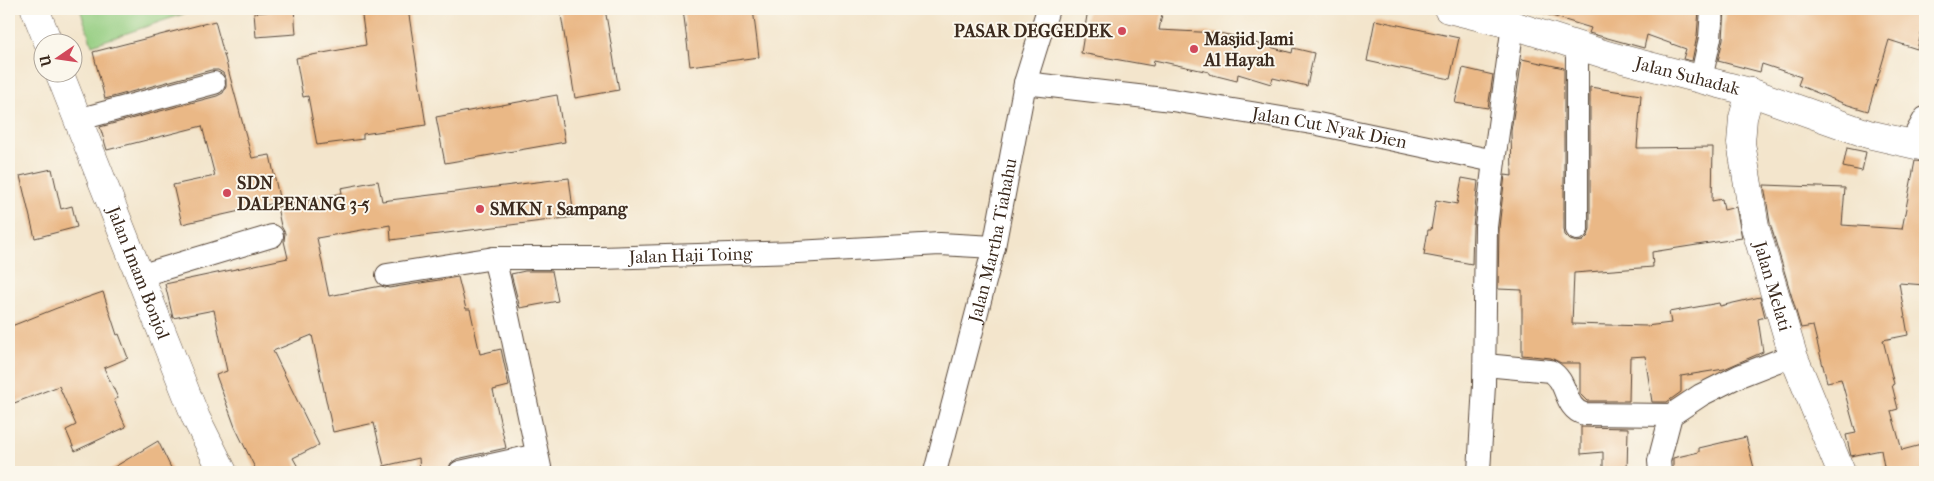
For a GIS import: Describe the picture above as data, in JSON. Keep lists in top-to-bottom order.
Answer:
{
  "streets": {
    "street": [
      "Jalan Suhadak",
      "Jalan Cut Nyak Dien",
      "Jalan Martha Tiahahu",
      "Jalan Haji Toing",
      "Jalan Imam Bonjol",
      "Jalan Melati"
    ]
  },
  "crossings": [
    ["Jalan Suhadak", "Jalan Melati"],
    ["Jalan Cut Nyak Dien", "Jalan Martha Tiahahu"],
    ["Jalan Martha Tiahahu", "Jalan Haji Toing"]
  ],
  "places": [
    "PASAR DEGGEDEK",
    "Masjid Jami Al Hayah",
    "SDN DALPENANG 3-5",
    "SMKN 1 Sampang"
  ],
  "north": "left"
}
